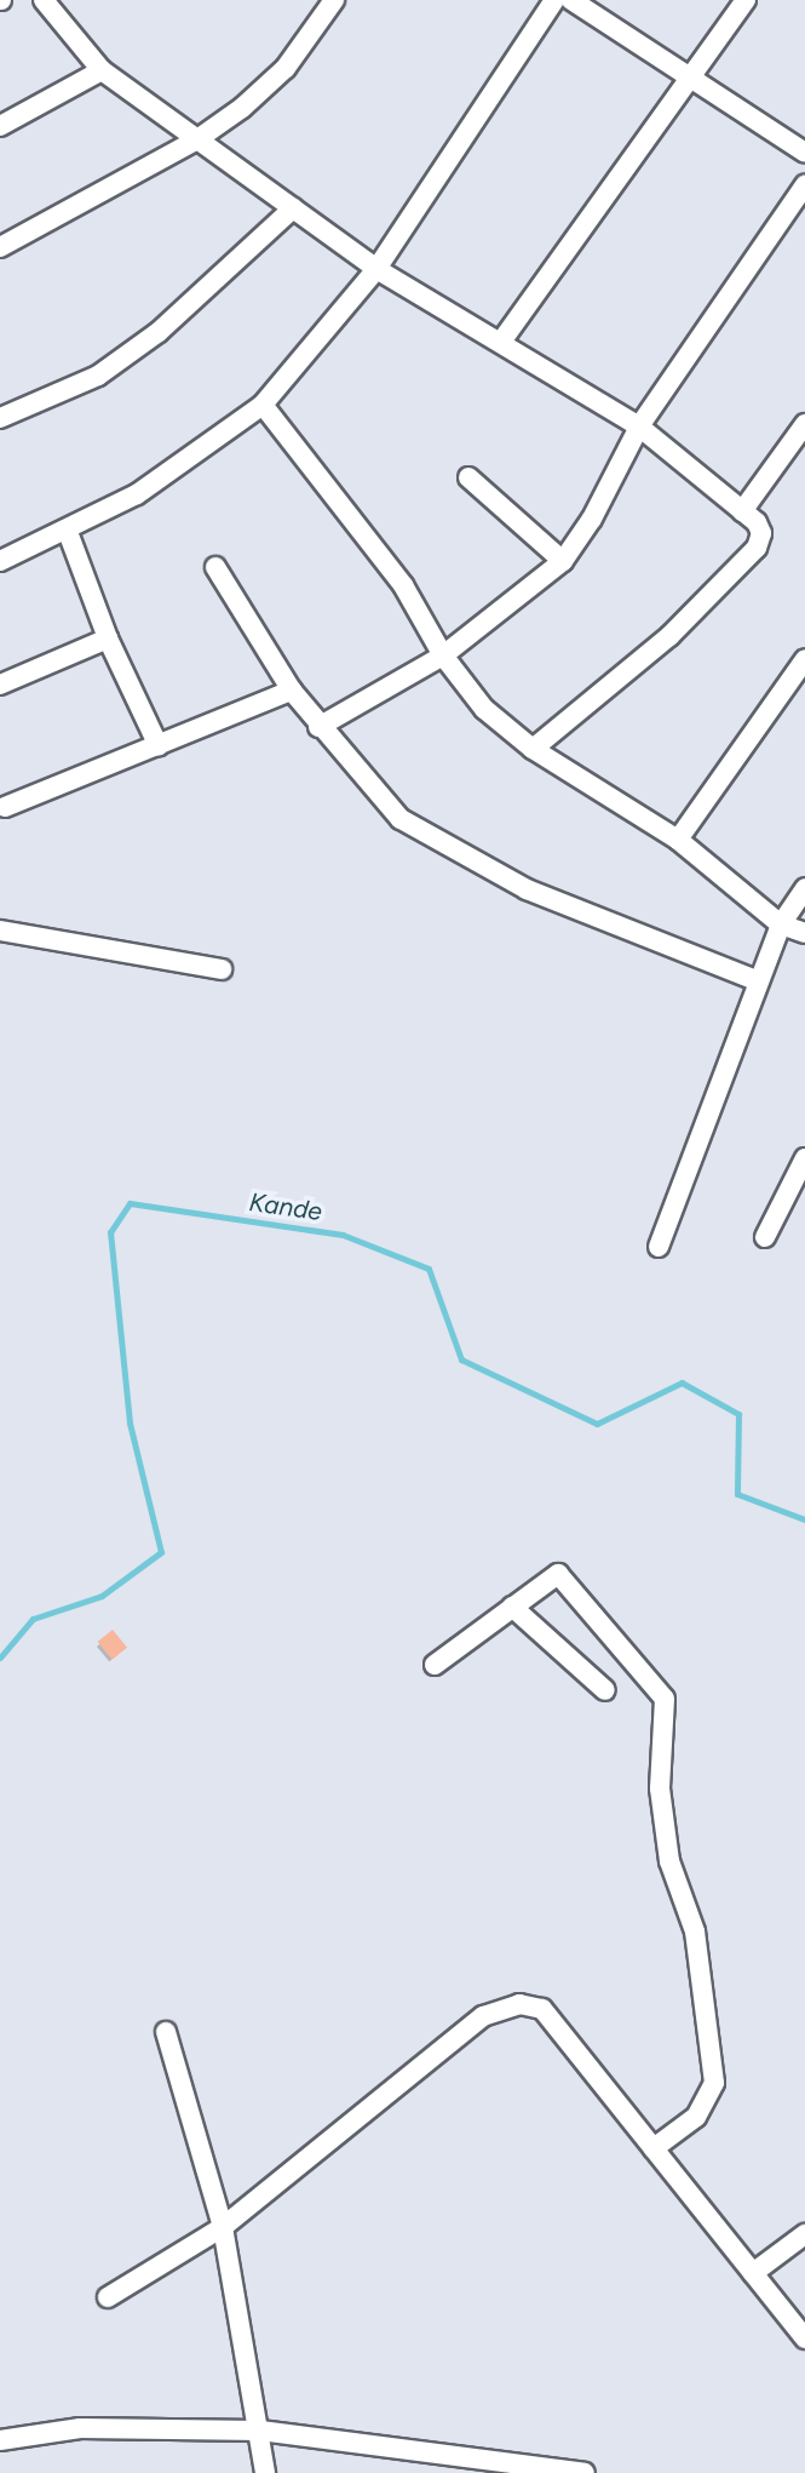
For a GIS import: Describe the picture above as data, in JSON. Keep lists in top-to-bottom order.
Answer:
{
  "water": ["Kande"]
}
